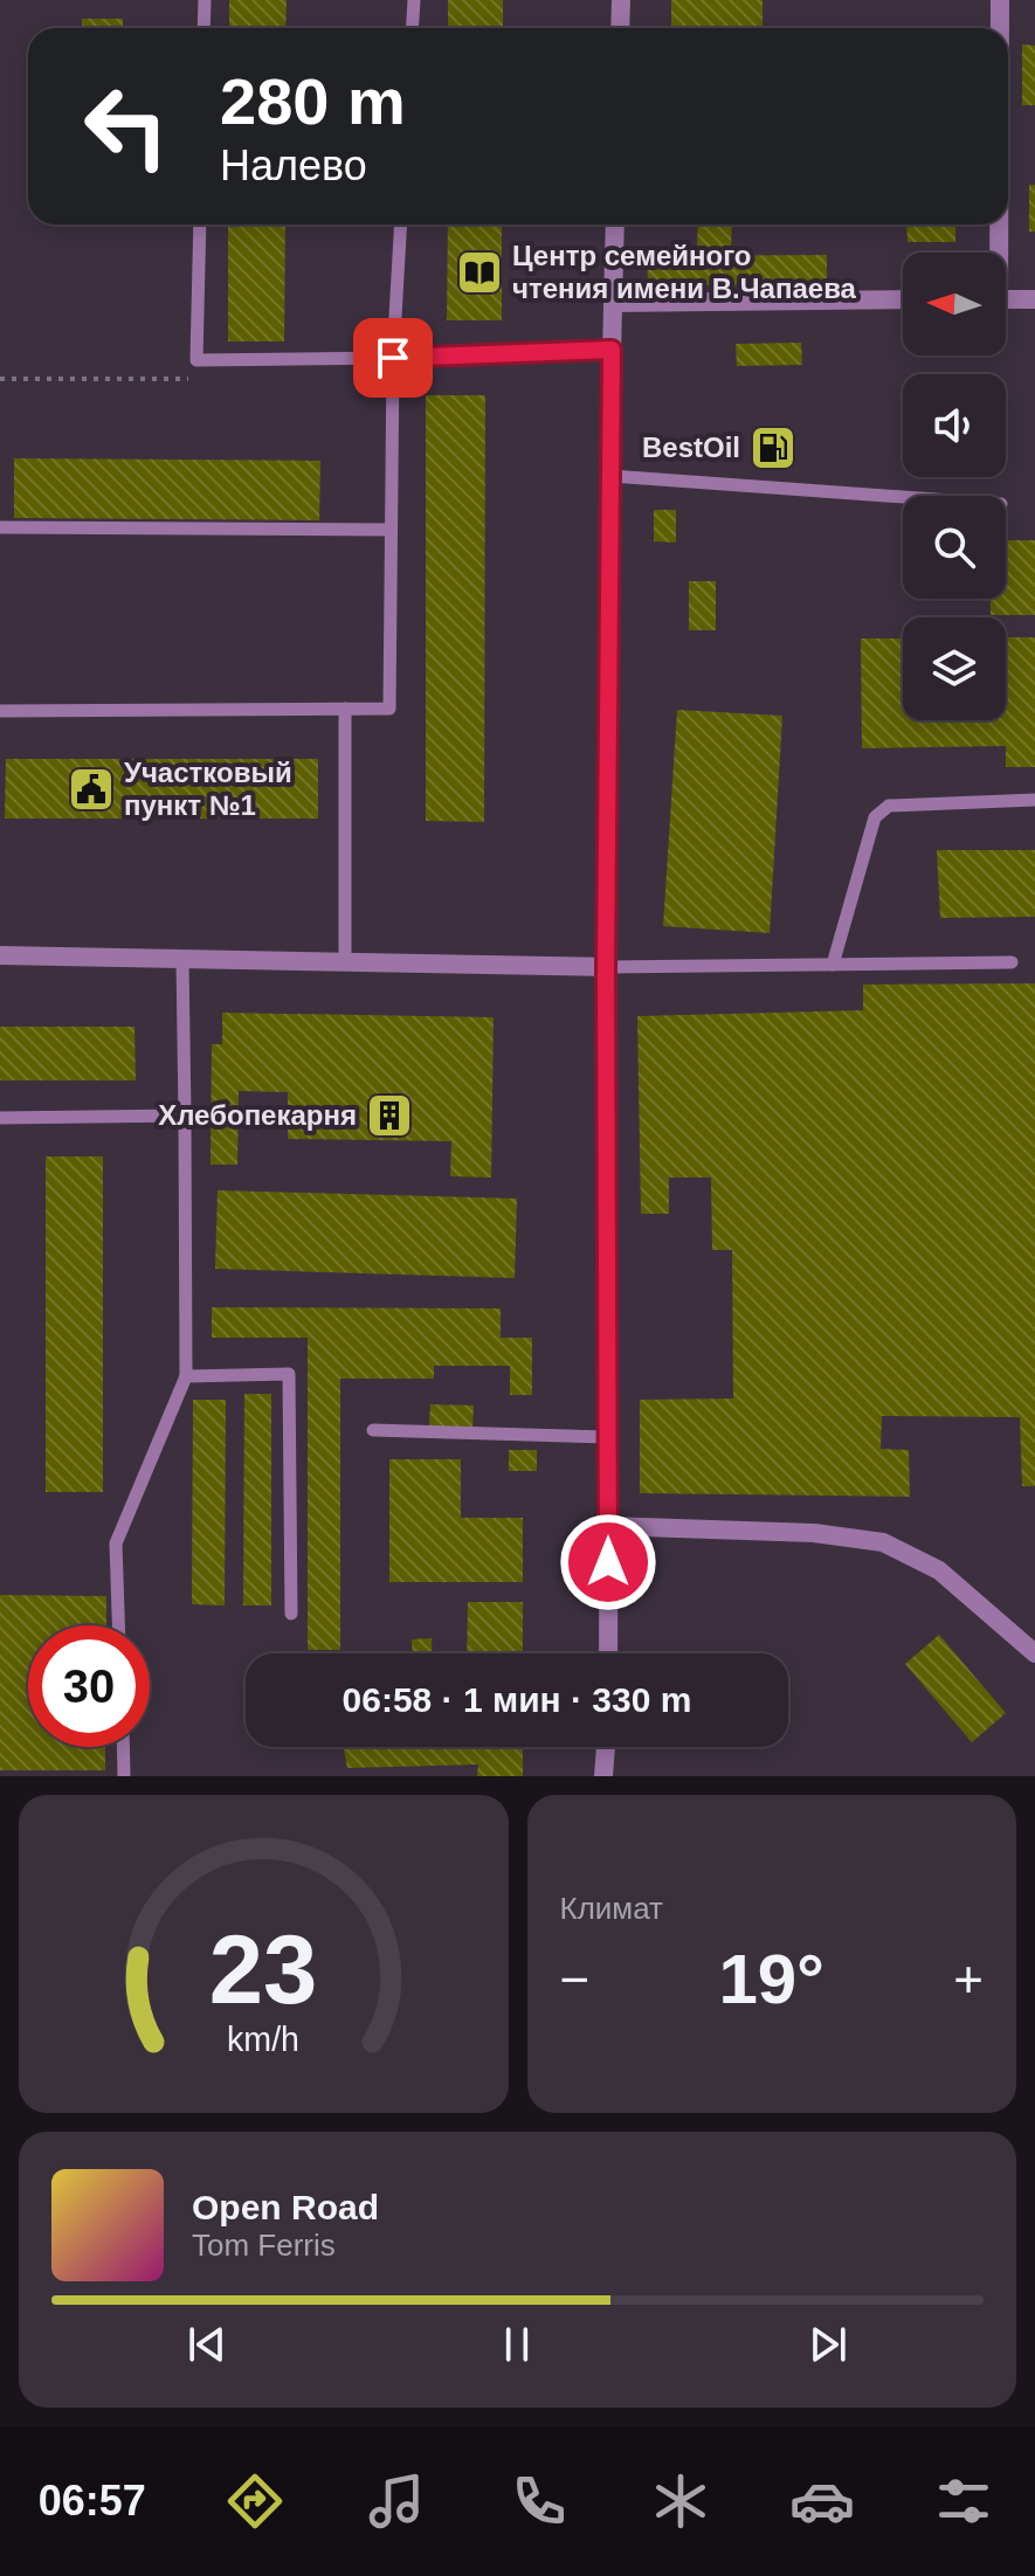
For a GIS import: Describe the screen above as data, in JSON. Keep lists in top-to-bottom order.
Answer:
{
  "places": {
    "library": ["Центр семейного чтения имени В.Чапаева"],
    "fuel station": ["BestOil"],
    "public building": ["Участковый пункт №1"],
    "building": ["Хлебопекарня"]
  },
  "north": "left",
  "page": {
    "turn": ["280 m", "Налево"],
    "limit": "30",
    "trip": "06:58 · 1 мин · 330 m",
    "tile": "Климат",
    "heat": ["−", "19°", "+"],
    "song": ["Open Road", "Tom Ferris"],
    "tabs": "06:57",
    "gauge": ["23", "km/h"]
  }
}
